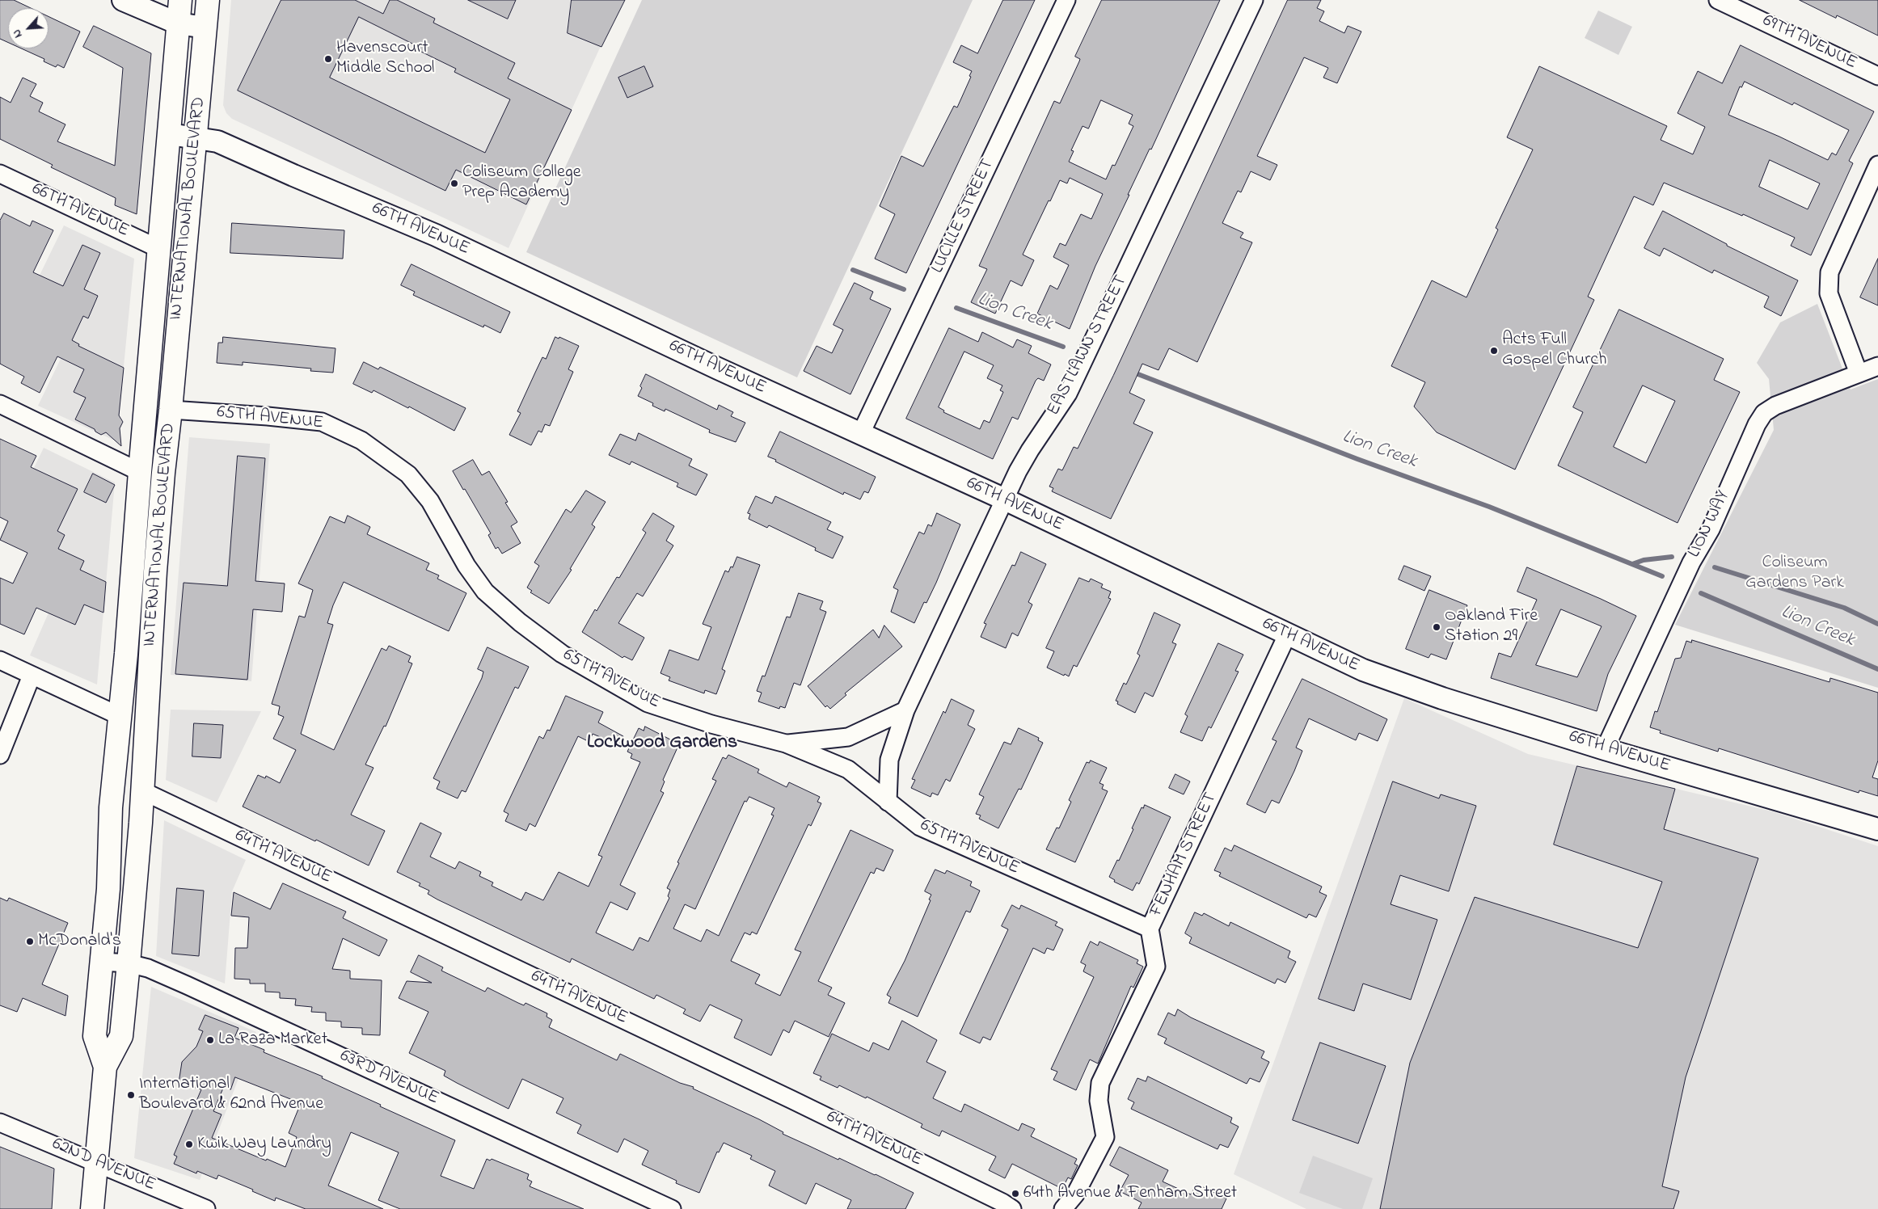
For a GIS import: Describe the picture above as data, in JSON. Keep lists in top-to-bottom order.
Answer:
{
  "streets": {
    "main road": ["INTERNATIONAL BOULEVARD"],
    "street": [
      "69TH AVENUE",
      "66TH AVENUE",
      "LUCILLE STREET",
      "EASTLAWN STREET",
      "65TH AVENUE",
      "LION WAY",
      "FENHAM STREET",
      "64TH AVENUE",
      "63RD AVENUE",
      "62ND AVENUE"
    ]
  },
  "crossings": [
    ["INTERNATIONAL BOULEVARD", "66TH AVENUE"],
    ["INTERNATIONAL BOULEVARD", "65TH AVENUE"],
    ["INTERNATIONAL BOULEVARD", "64TH AVENUE"],
    ["INTERNATIONAL BOULEVARD", "63RD AVENUE"],
    ["INTERNATIONAL BOULEVARD", "62ND AVENUE"],
    ["66TH AVENUE", "LUCILLE STREET"],
    ["66TH AVENUE", "EASTLAWN STREET"],
    ["66TH AVENUE", "LION WAY"],
    ["66TH AVENUE", "FENHAM STREET"],
    ["EASTLAWN STREET", "65TH AVENUE"],
    ["65TH AVENUE", "FENHAM STREET"]
  ],
  "districts": ["Lockwood Gardens"],
  "water": ["Lion Creek"],
  "parks": ["Coliseum Gardens Park"],
  "places": [
    "Havenscourt Middle School",
    "Coliseum College Prep Academy",
    "Acts Full Gospel Church",
    "Oakland Fire Station 29",
    "McDonald's",
    "La Raza Market",
    "International Boulevard & 62nd Avenue",
    "Kwik Way Laundry",
    "64th Avenue & Fenham Street"
  ],
  "north": "bottom left"
}
